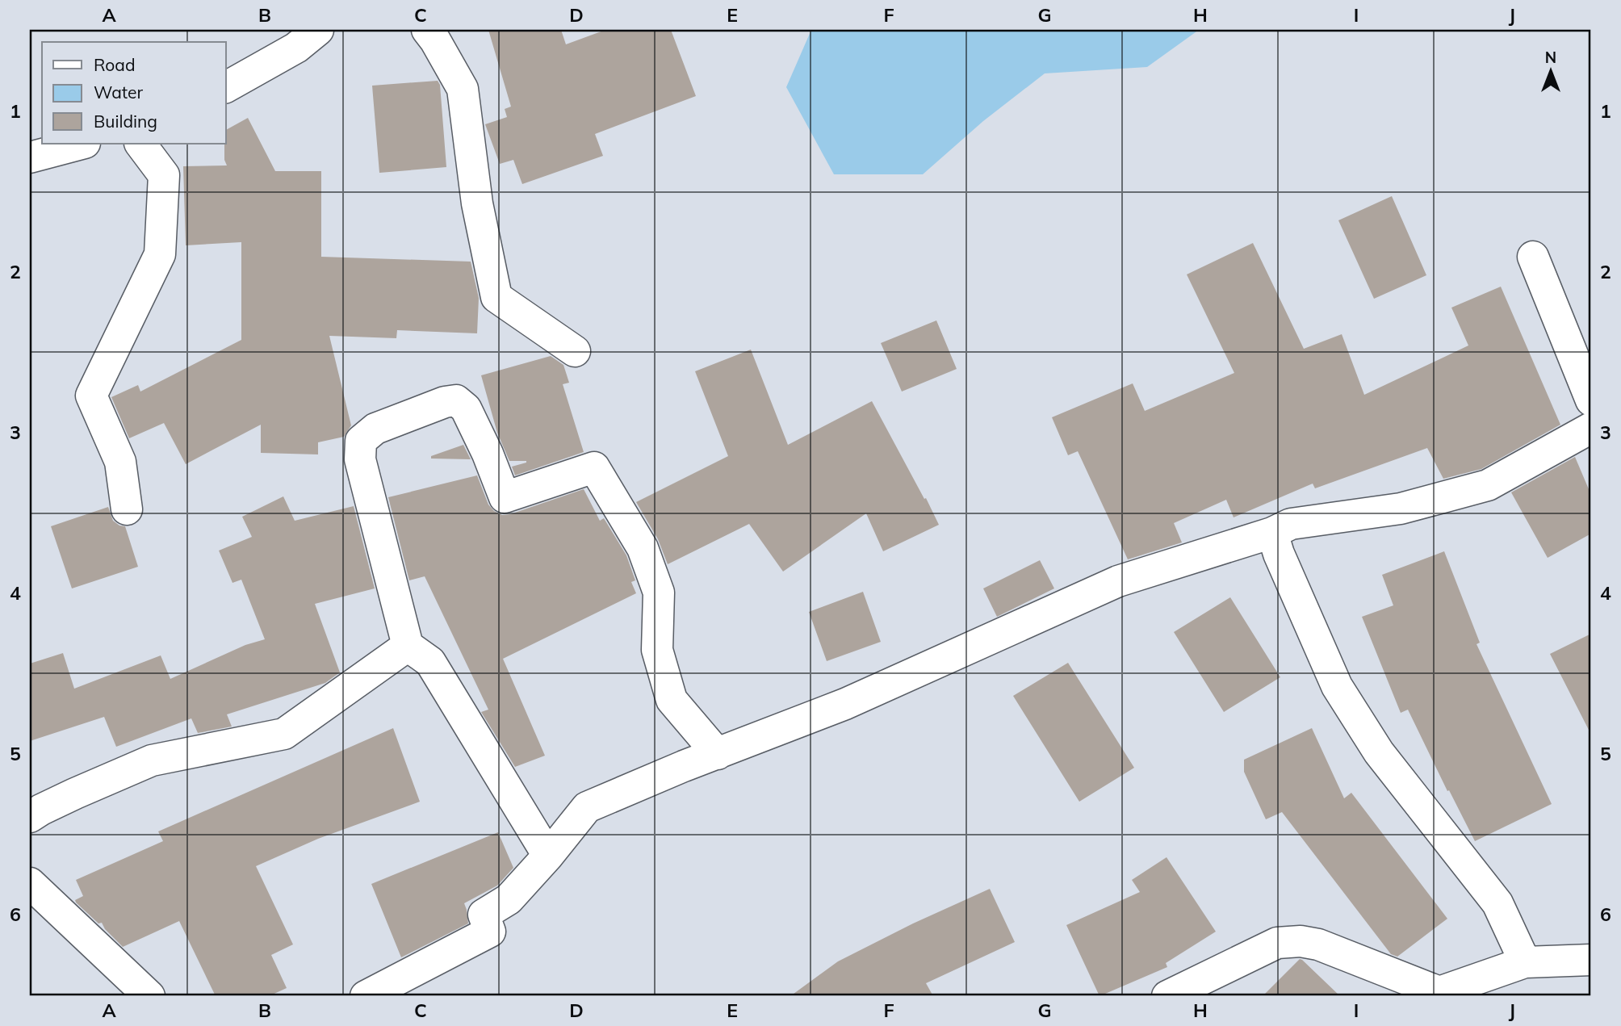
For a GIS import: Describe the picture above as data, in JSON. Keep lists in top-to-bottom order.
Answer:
{
  "legend": ["Road", "Water", "Building"],
  "north": "top",
  "grid": {
    "columns": [
      "A",
      "B",
      "C",
      "D",
      "E",
      "F",
      "G",
      "H",
      "I",
      "J"
    ],
    "rows": [
      "1",
      "2",
      "3",
      "4",
      "5",
      "6"
    ]
  }
}
